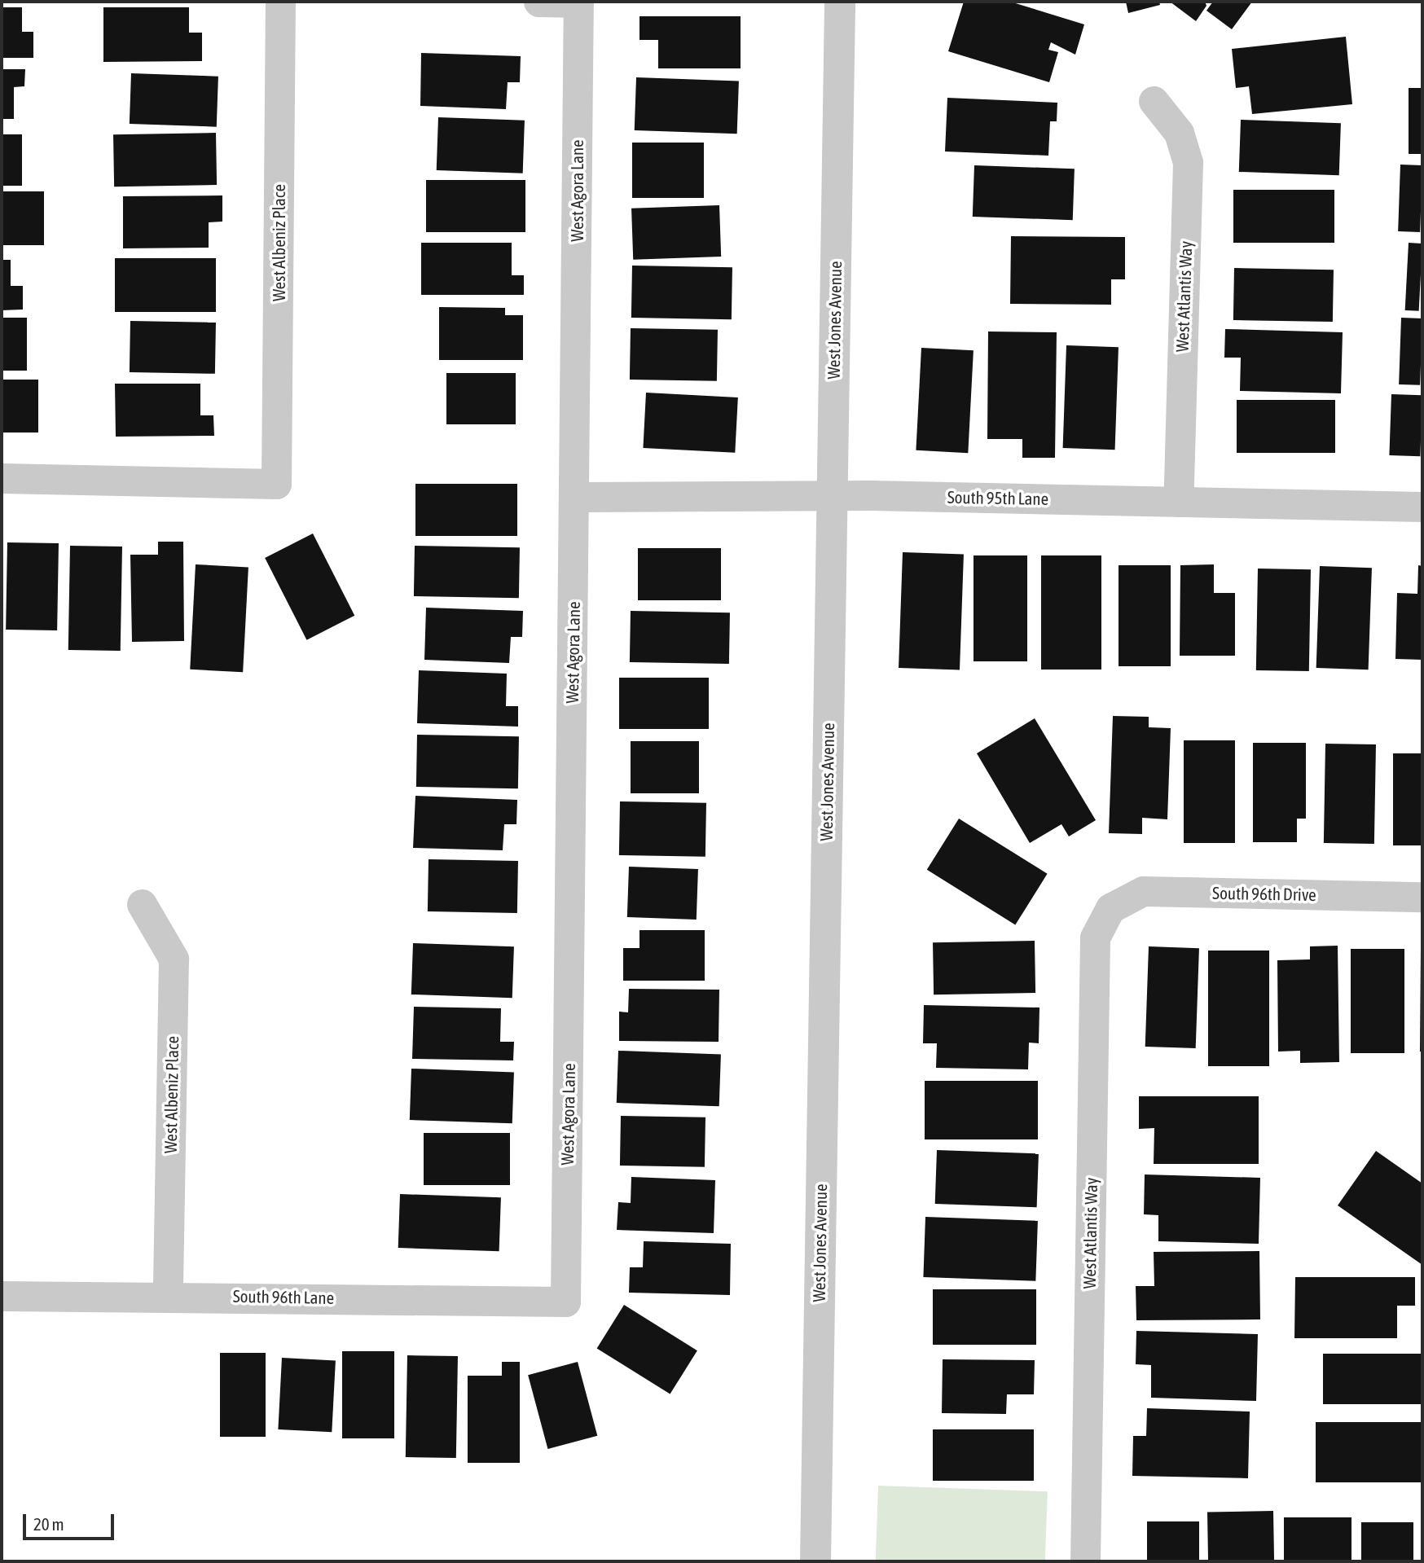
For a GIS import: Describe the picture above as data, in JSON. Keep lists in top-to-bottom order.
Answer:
{
  "streets": {
    "street": [
      "West Agora Lane",
      "West Albeniz Place",
      "West Atlantis Way",
      "West Jones Avenue",
      "South 95th Lane",
      "South 96th Drive",
      "South 96th Lane"
    ]
  },
  "crossings": [
    ["West Agora Lane", "South 95th Lane"],
    ["West Agora Lane", "South 96th Lane"],
    ["West Albeniz Place", "South 96th Lane"],
    ["West Atlantis Way", "South 95th Lane"],
    ["West Atlantis Way", "South 96th Drive"],
    ["West Jones Avenue", "South 95th Lane"]
  ],
  "scale_bar": "20 m"
}
